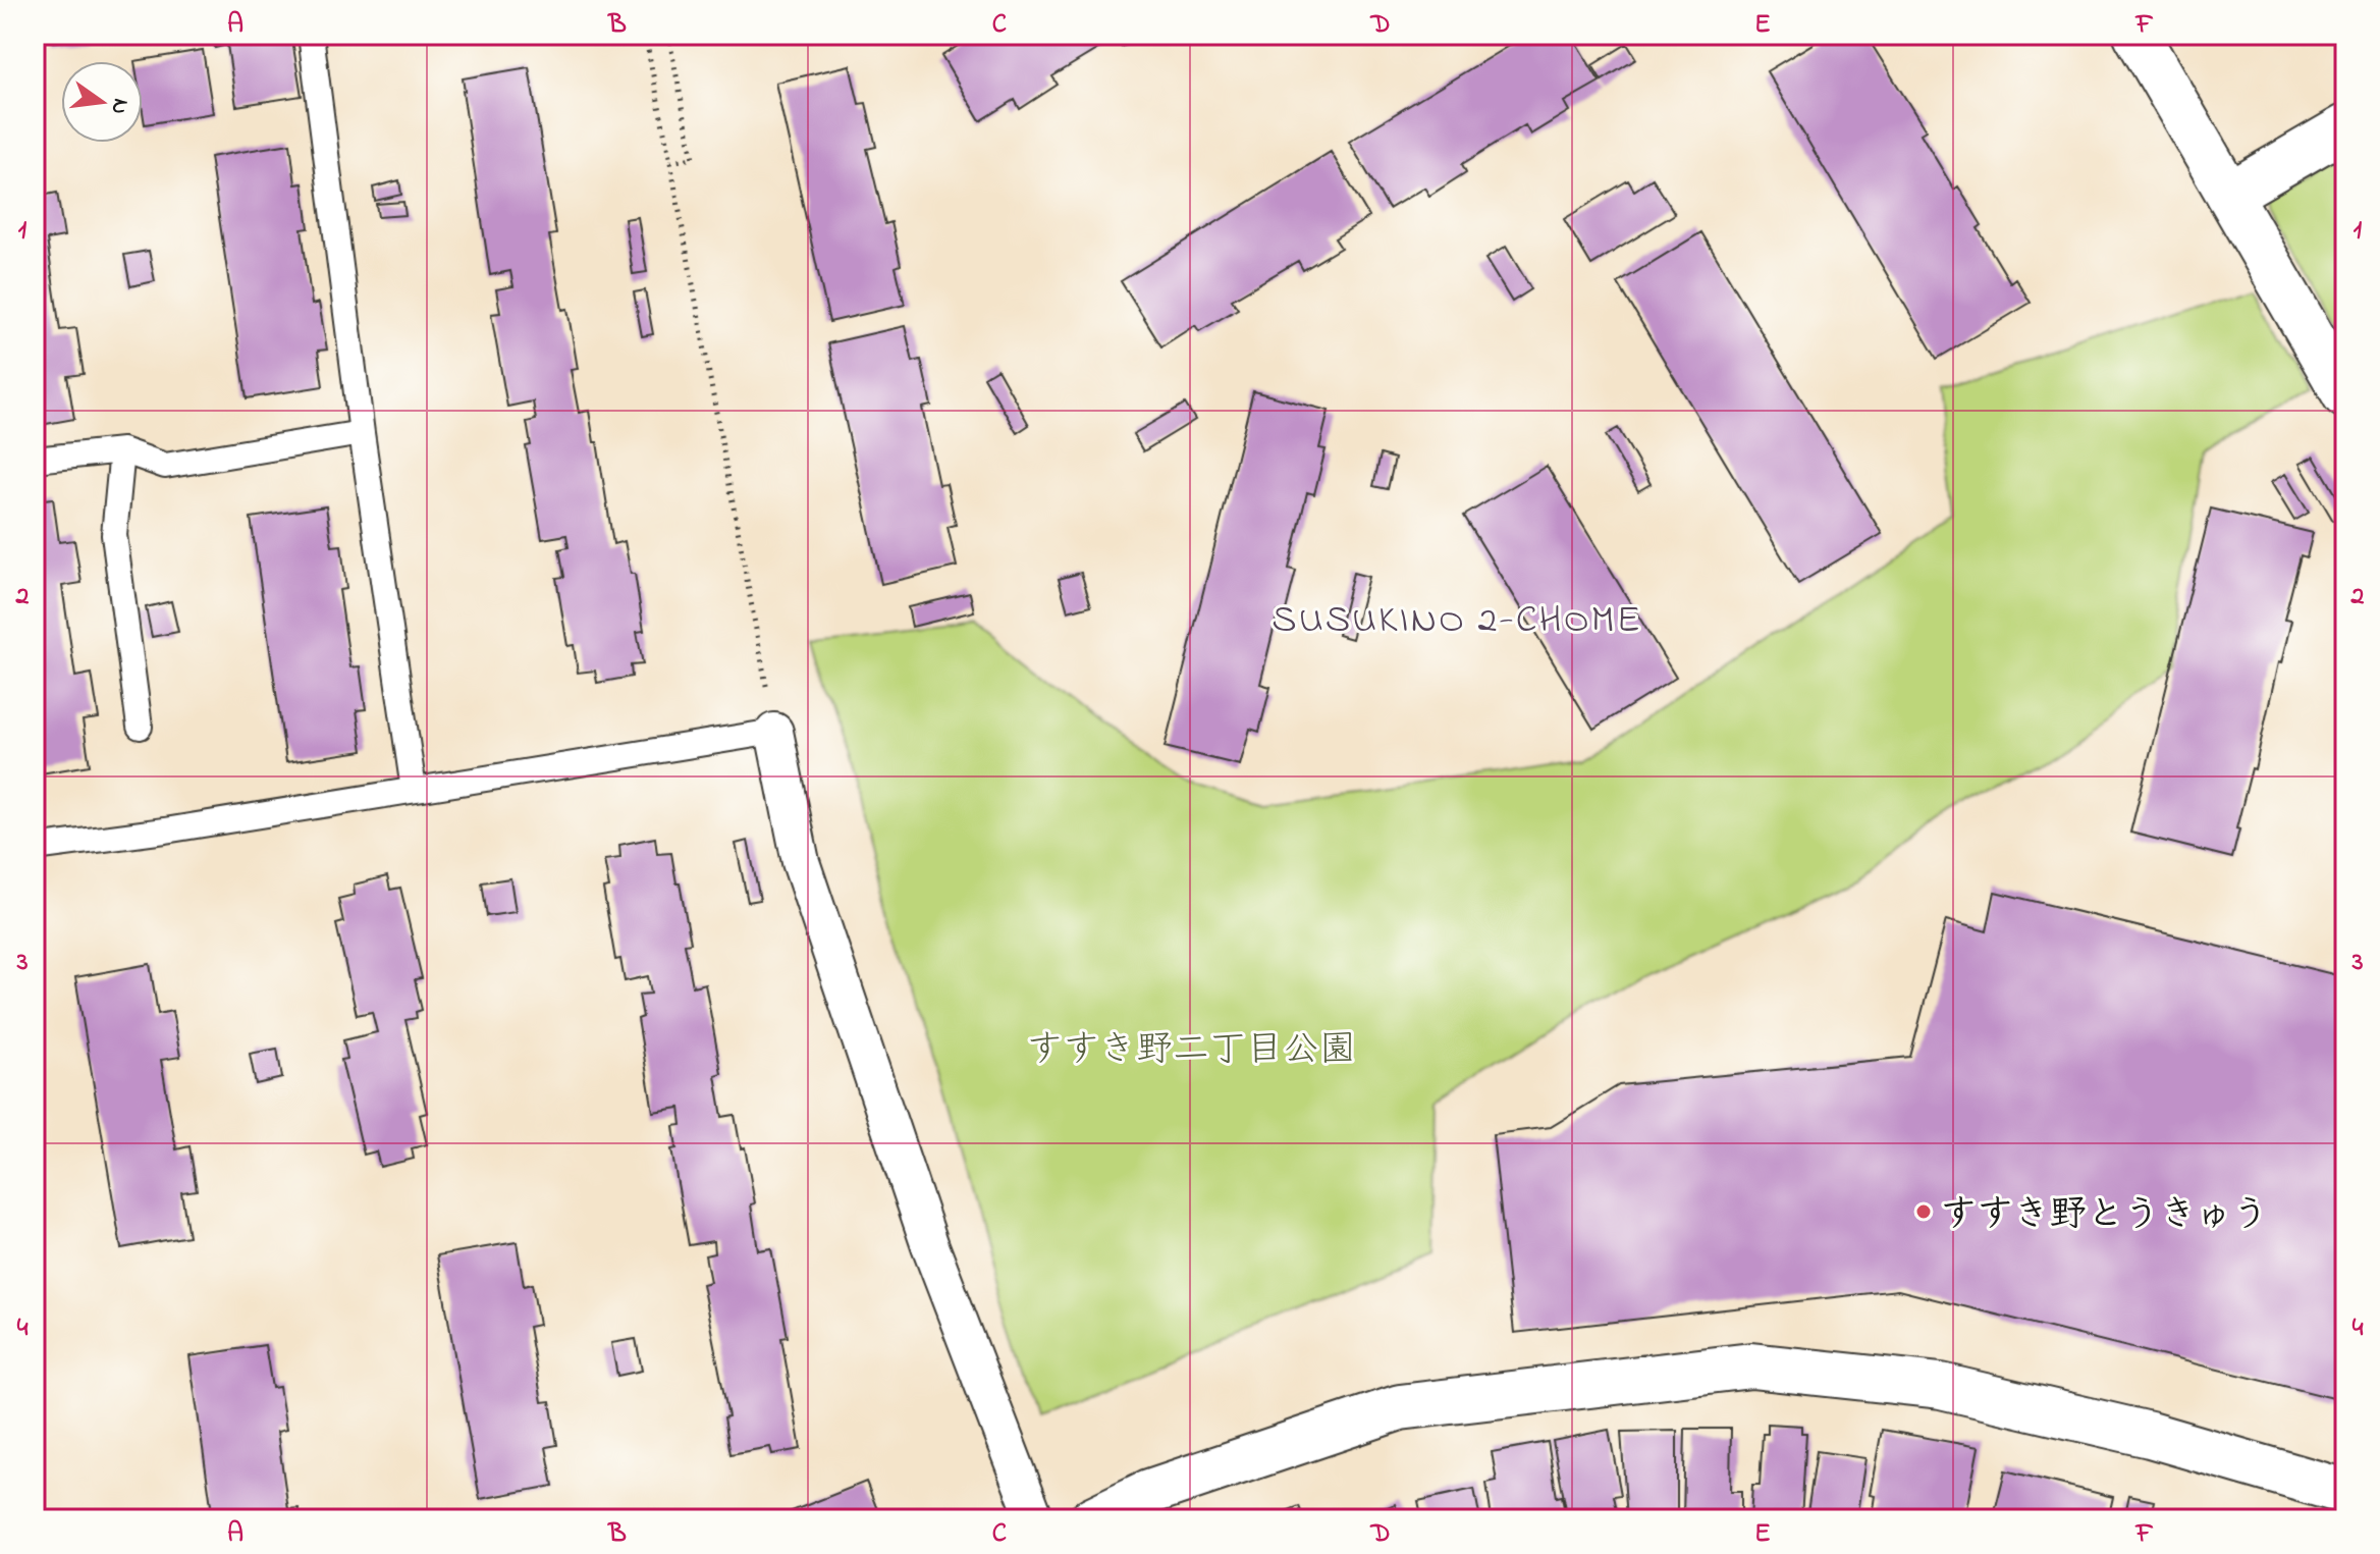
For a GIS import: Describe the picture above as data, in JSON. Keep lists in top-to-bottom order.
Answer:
{
  "districts": ["SUSUKINO 2-CHOME"],
  "parks": ["すすき野二丁目公園"],
  "places": ["すすき野とうきゅう"],
  "north": "right",
  "grid": {
    "columns": [
      "A",
      "B",
      "C",
      "D",
      "E",
      "F"
    ],
    "rows": [
      "1",
      "2",
      "3",
      "4"
    ]
  }
}
